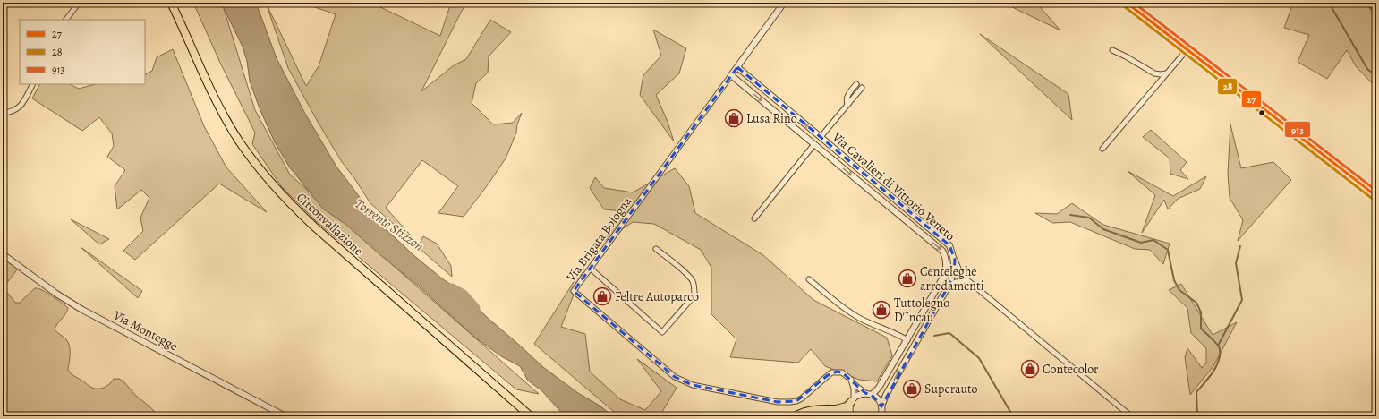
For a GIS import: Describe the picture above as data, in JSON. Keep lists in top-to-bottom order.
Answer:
{
  "streets": {
    "main road": ["Circonvallazione"],
    "street": ["Via Cavalieri di Vittorio Veneto", "Via Brigata Bologna", "Via Montegge"]
  },
  "crossings": [
    ["Via Cavalieri di Vittorio Veneto", "Via Brigata Bologna"]
  ],
  "water": ["Torrente Stizzon"],
  "places": {
    "shop": [
      "Lusa Rino",
      "Centeleghe arredamenti",
      "Feltre Autoparco",
      "Tuttolegno D'Incau",
      "Contecolor",
      "Superauto"
    ]
  },
  "lines": ["transit line 27", "transit line 913", "transit line 28"],
  "legend": ["27", "28", "913"]
}
